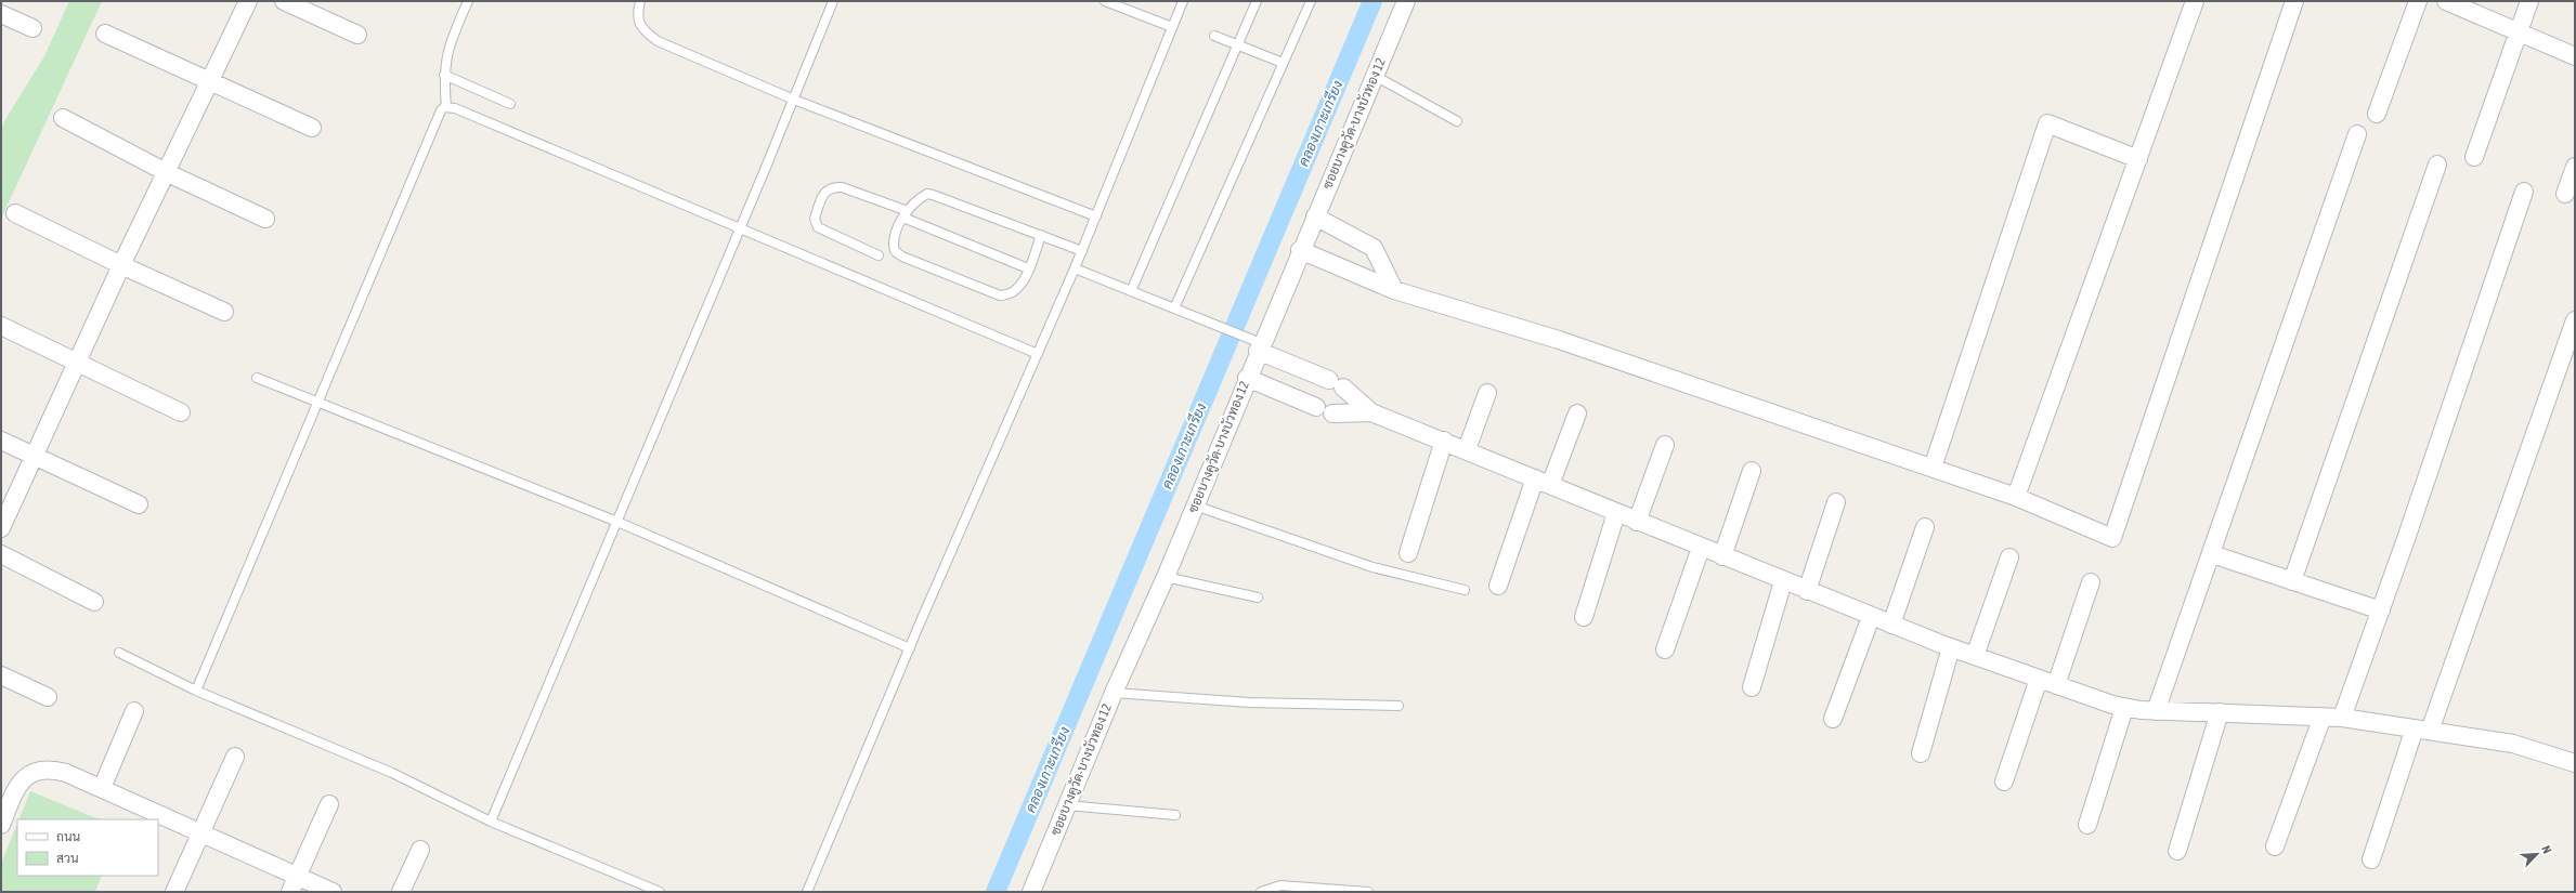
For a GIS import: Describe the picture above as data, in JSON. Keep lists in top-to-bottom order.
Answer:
{
  "streets": {
    "street": ["ซอยบางคูวัด-บางบัวทอง 12"]
  },
  "water": ["คลองเกาะเกรียง"],
  "legend": ["ถนน", "สวน"],
  "north": "top right"
}
